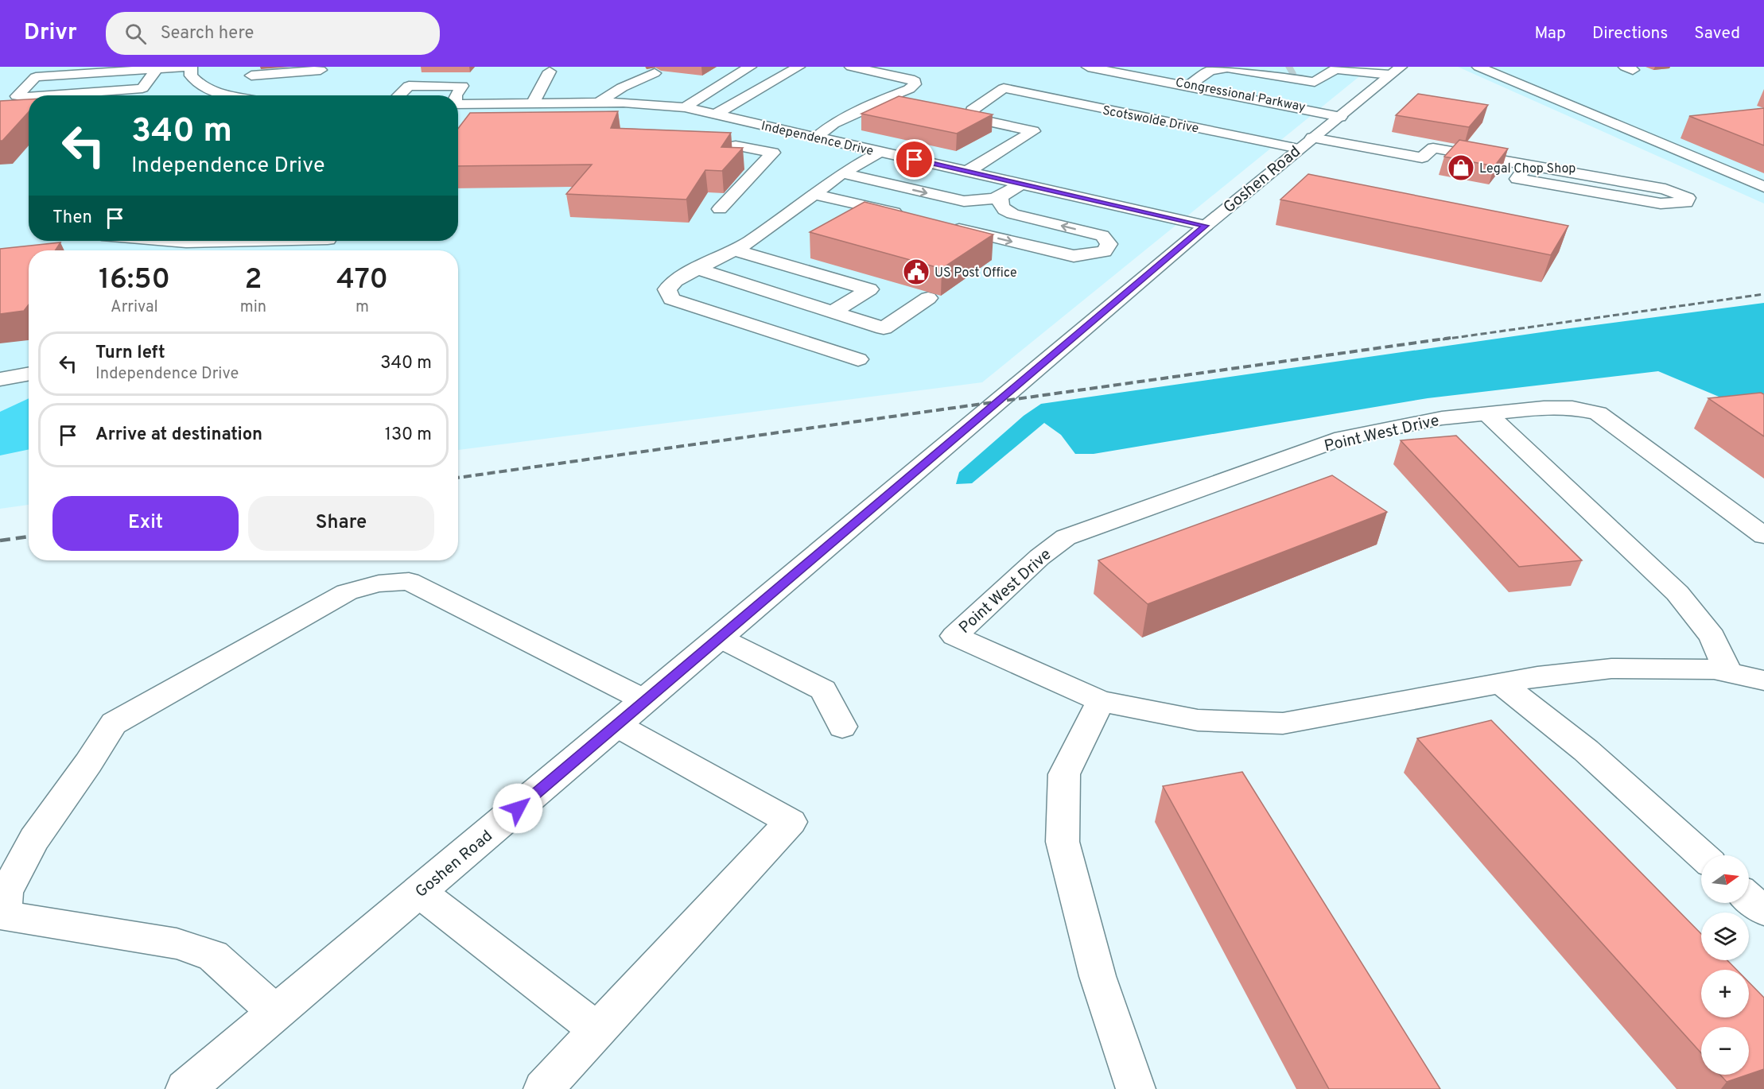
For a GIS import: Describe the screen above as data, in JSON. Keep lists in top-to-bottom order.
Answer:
{
  "streets": {
    "street": [
      "Congressional Parkway",
      "Scotswolde Drive",
      "Independence Drive",
      "Goshen Road",
      "Point West Drive"
    ]
  },
  "crossings": [
    ["Congressional Parkway", "Goshen Road"],
    ["Scotswolde Drive", "Independence Drive"],
    ["Scotswolde Drive", "Goshen Road"],
    ["Independence Drive", "Goshen Road"]
  ],
  "places": {
    "shop": ["Legal Chop Shop"],
    "public building": ["US Post Office"]
  },
  "north": "right",
  "page": {
    "header": "Drivr",
    "search": "Search here",
    "nav": ["Map", "Directions", "Saved"],
    "turn": ["340 m", "Independence Drive"],
    "then": "Then",
    "eta": [
      "16:50",
      "Arrival",
      "2",
      "min",
      "470",
      "m"
    ],
    "list": [
      {
        "name": "Turn left",
        "note": "Independence Drive",
        "value": "340 m"
      },
      {
        "name": "Arrive at destination",
        "value": "130 m"
      }
    ],
    "buttons": ["Exit", "Share"],
    "map_buttons": ["+", "−"]
  }
}
